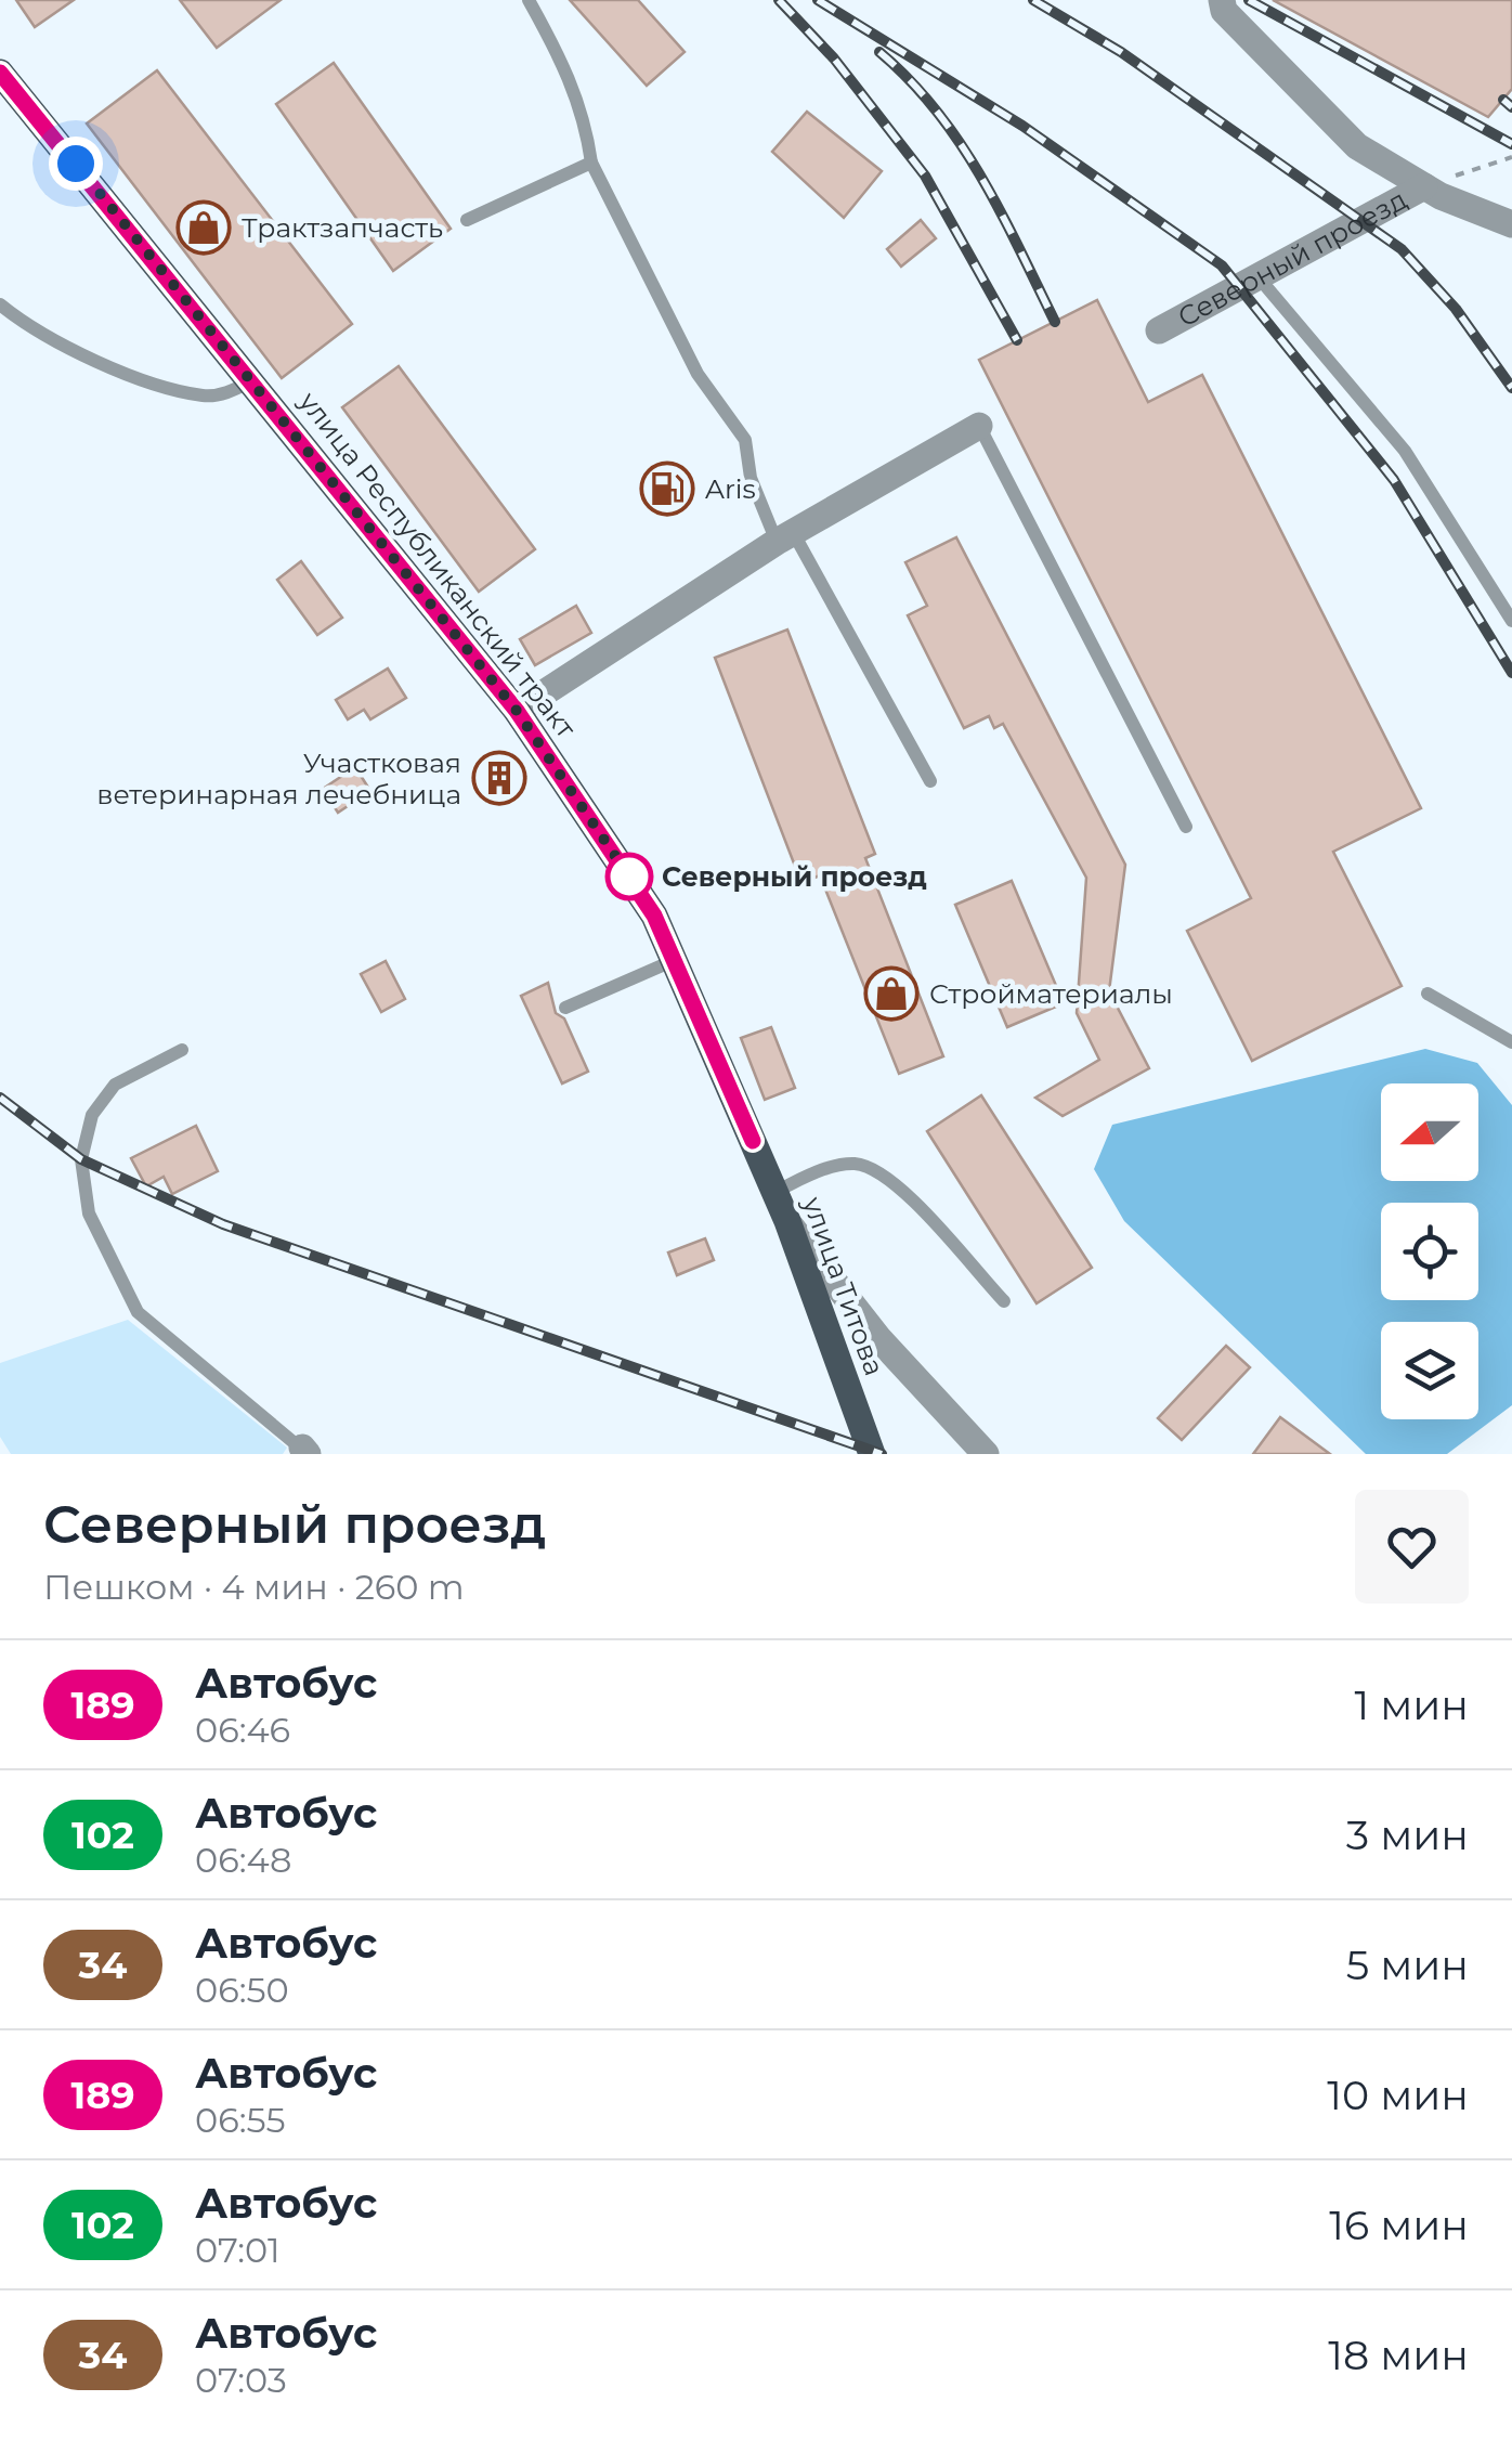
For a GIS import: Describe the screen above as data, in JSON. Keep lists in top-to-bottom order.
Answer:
{
  "streets": {
    "main road": ["улица Республиканский тракт", "улица Титова"],
    "street": ["Северный проезд"]
  },
  "crossings": [
    ["улица Республиканский тракт", "улица Титова"]
  ],
  "places": {
    "shop": ["Трактзапчасть", "Стройматериалы"],
    "fuel station": ["Aris"],
    "building": ["Участковая ветеринарная лечебница"],
    "other": ["Северный проезд"]
  },
  "lines": ["bus line 189"],
  "north": "left",
  "page": {
    "heading": ["Северный проезд", "Пешком · 4 мин · 260 m"],
    "list": [
      {
        "mark": "189",
        "name": "Автобус",
        "note": "06:46",
        "value": "1 мин"
      },
      {
        "mark": "102",
        "name": "Автобус",
        "note": "06:48",
        "value": "3 мин"
      },
      {
        "mark": "34",
        "name": "Автобус",
        "note": "06:50",
        "value": "5 мин"
      },
      {
        "mark": "189",
        "name": "Автобус",
        "note": "06:55",
        "value": "10 мин"
      },
      {
        "mark": "102",
        "name": "Автобус",
        "note": "07:01",
        "value": "16 мин"
      },
      {
        "mark": "34",
        "name": "Автобус",
        "note": "07:03",
        "value": "18 мин"
      }
    ]
  }
}
